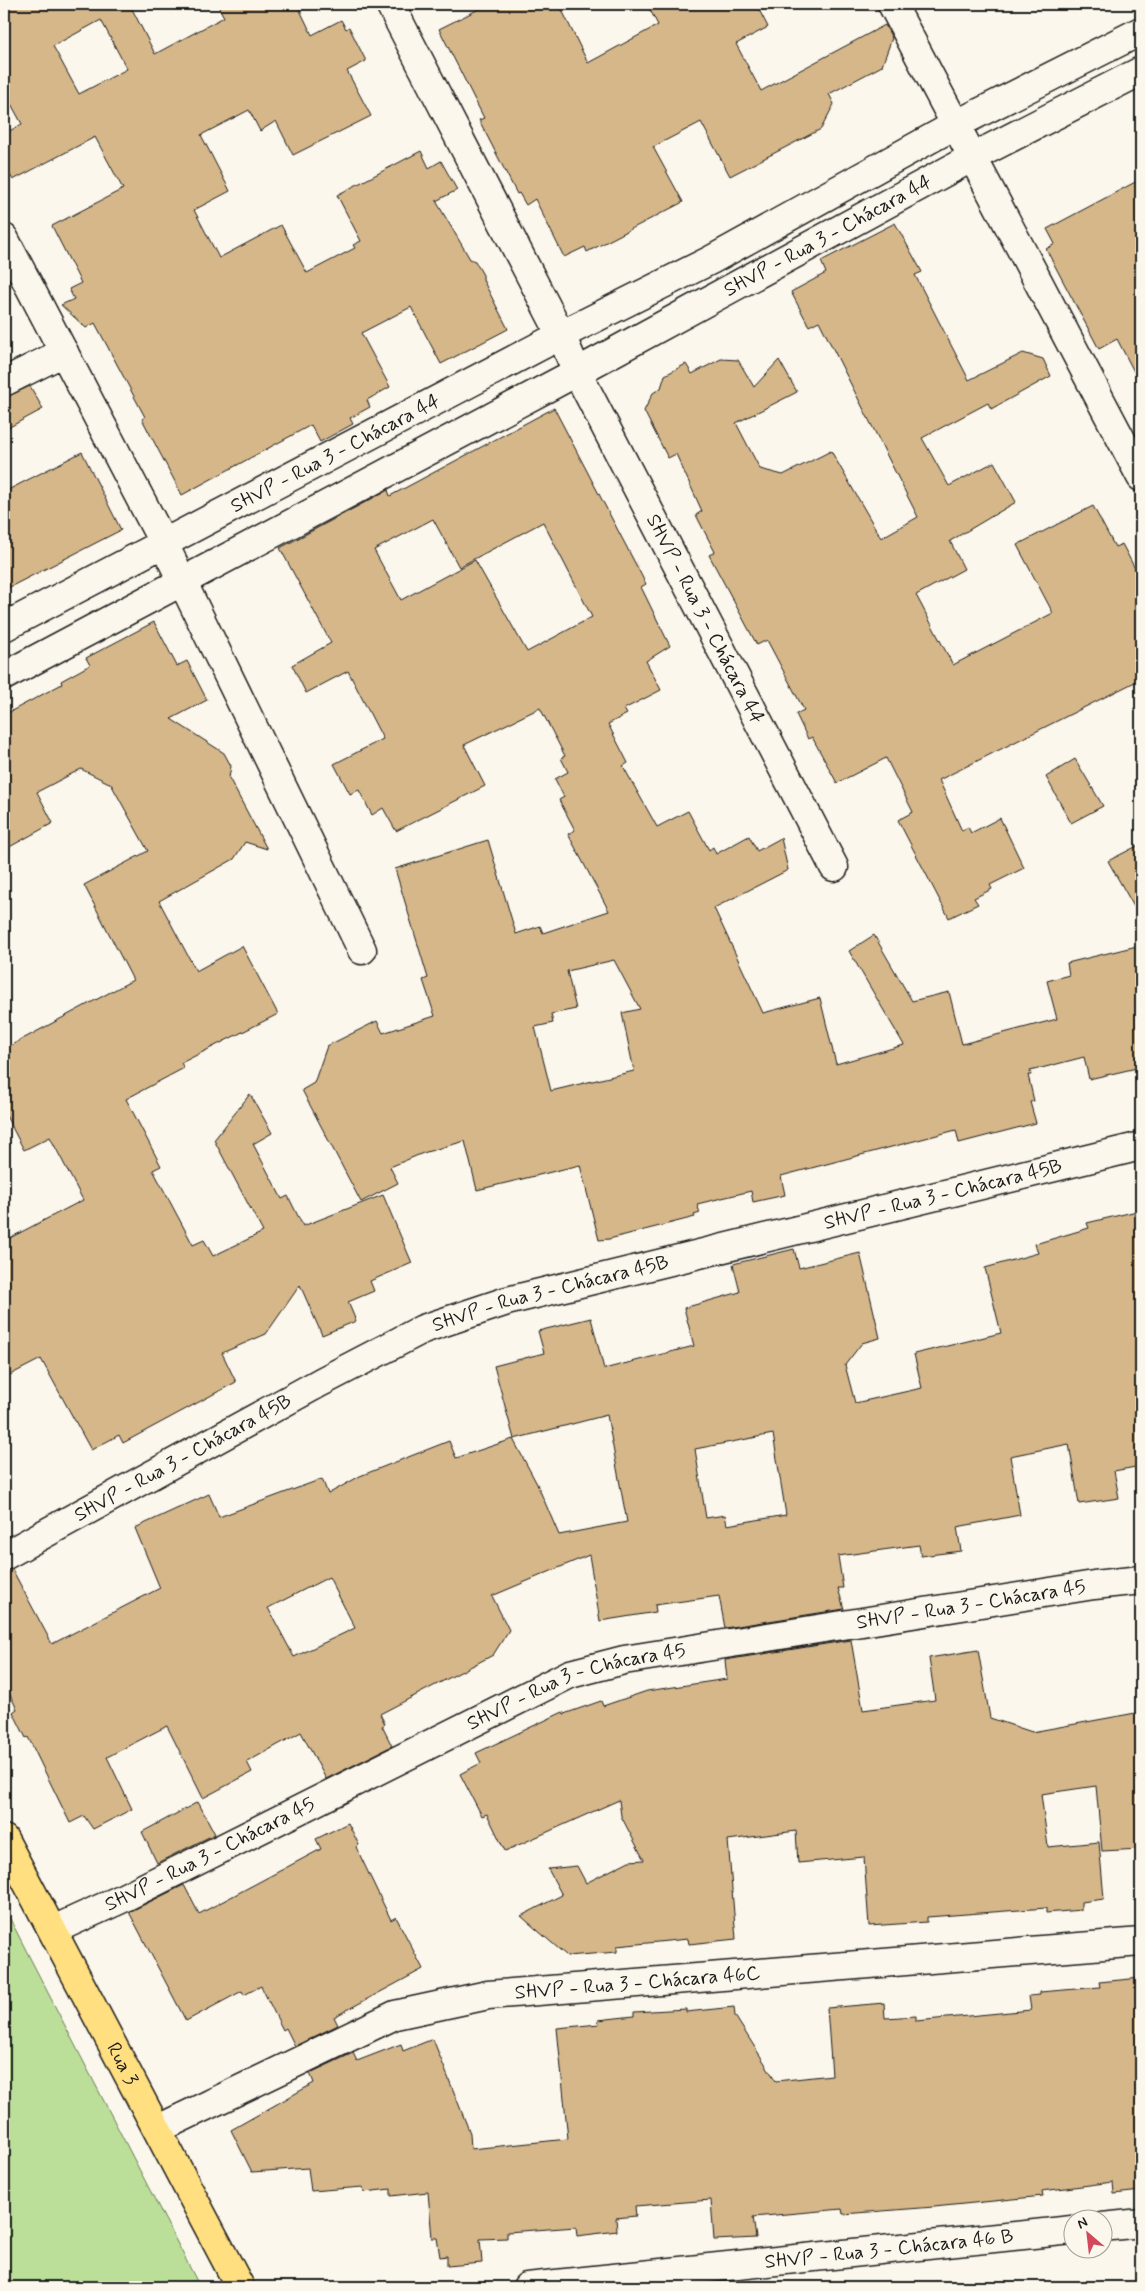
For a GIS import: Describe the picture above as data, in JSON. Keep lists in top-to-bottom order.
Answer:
{
  "streets": {
    "main road": ["Rua 3"],
    "street": [
      "SHVP - Rua 3 - Chácara 44",
      "SHVP - Rua 3 - Chácara 45B",
      "SHVP - Rua 3 - Chácara 45",
      "SHVP - Rua 3 - Chácara 46C",
      "SHVP - Rua 3 - Chácara 46 B"
    ]
  },
  "crossings": [
    ["SHVP - Rua 3 - Chácara 45", "Rua 3"],
    ["SHVP - Rua 3 - Chácara 46C", "Rua 3"]
  ],
  "north": "top left"
}
